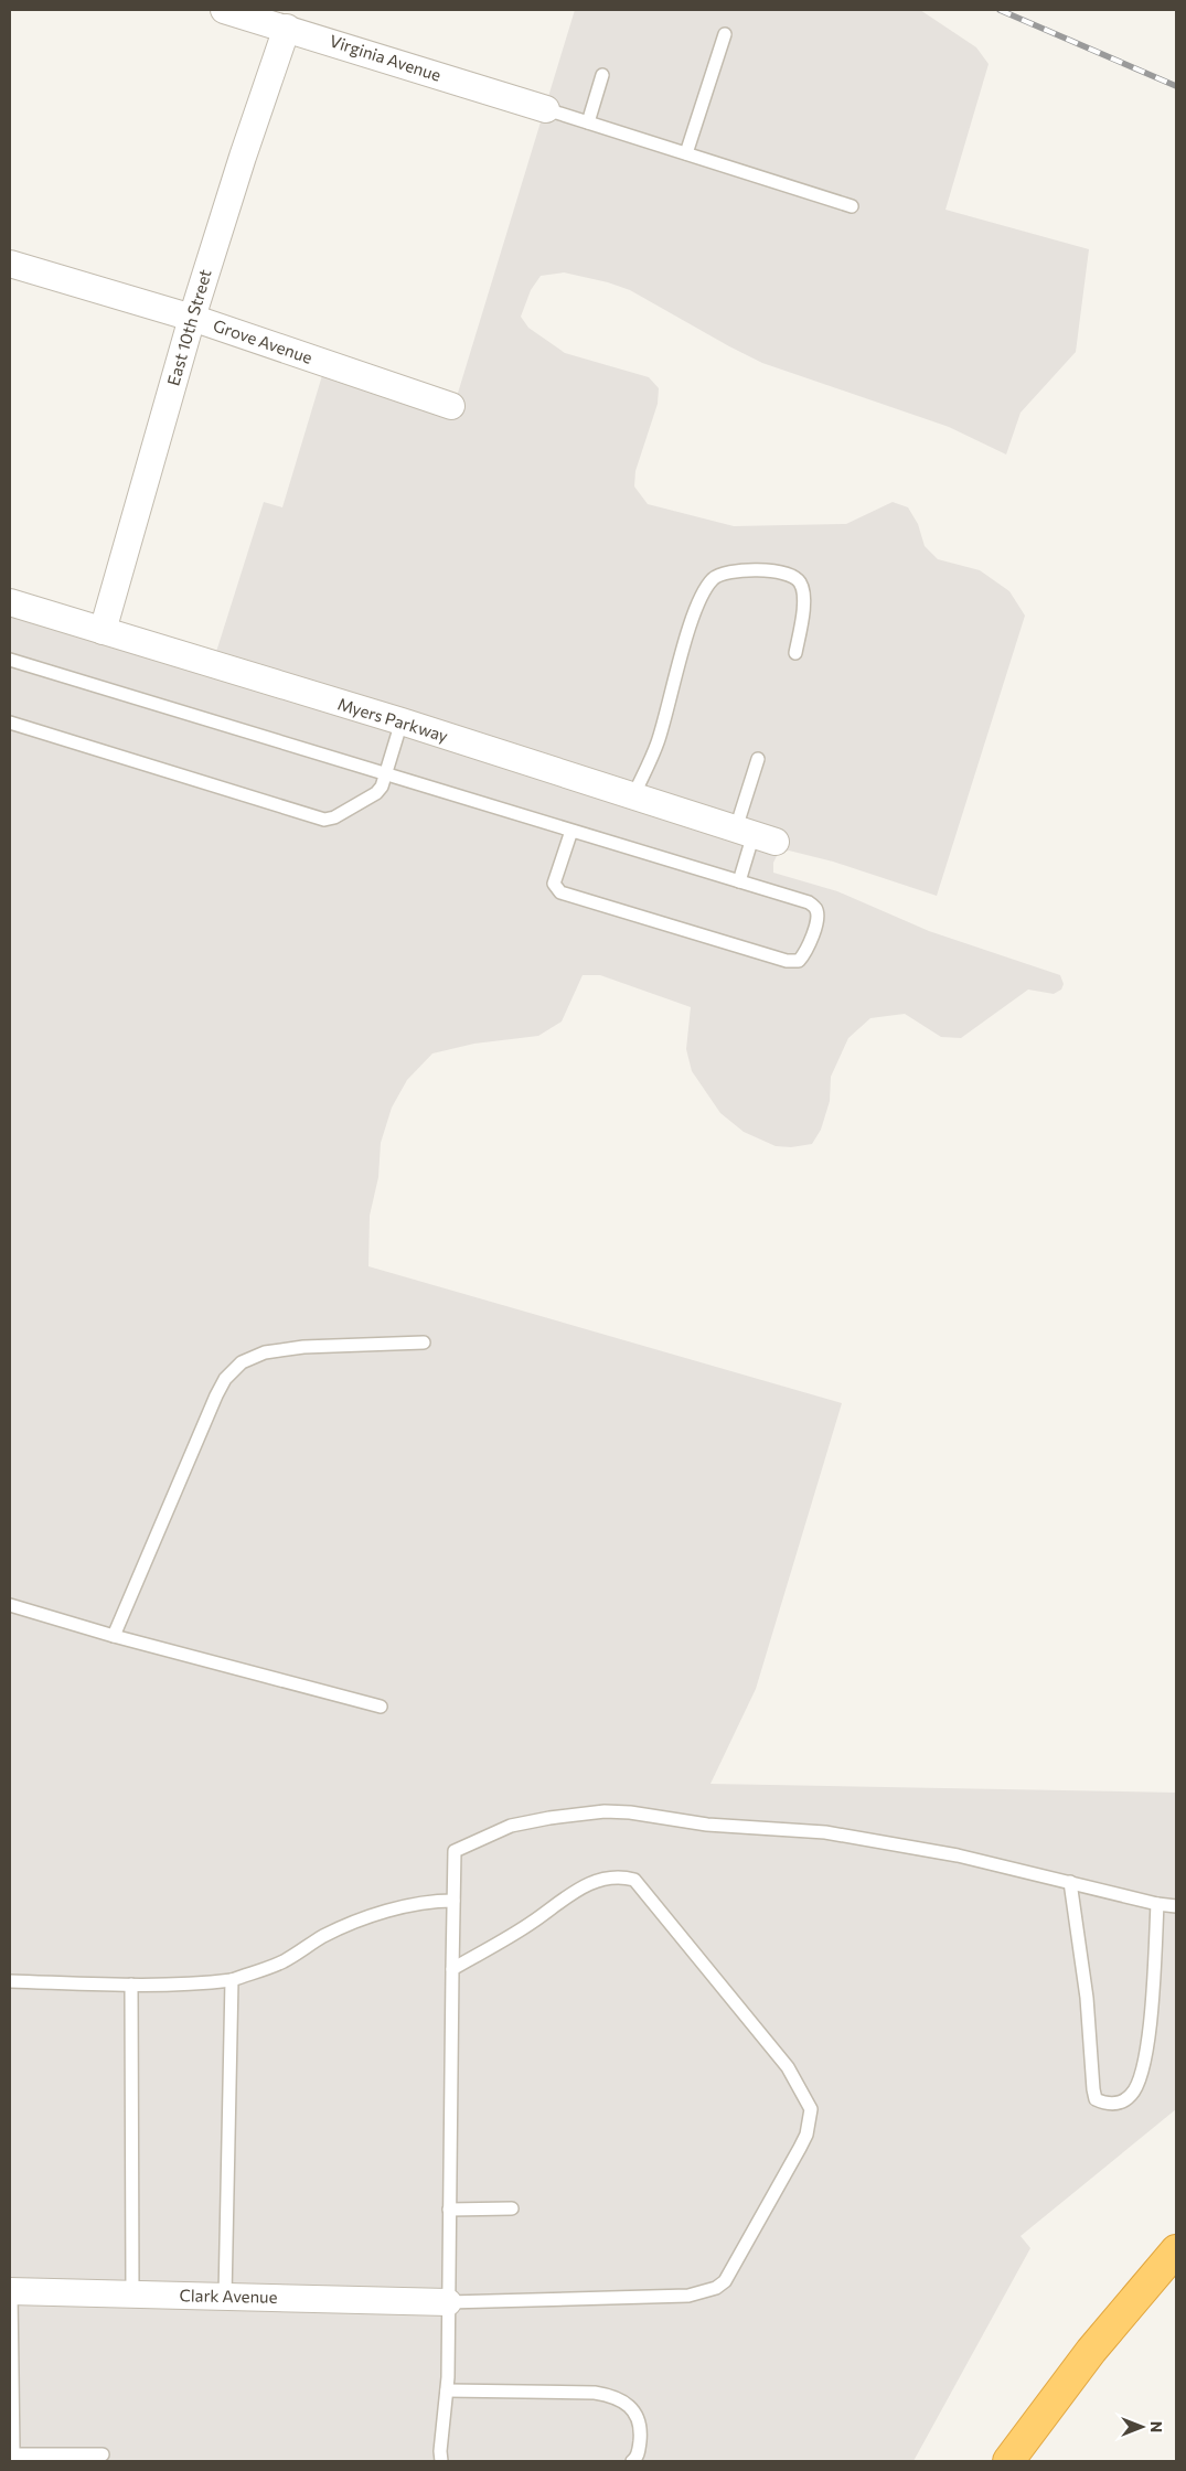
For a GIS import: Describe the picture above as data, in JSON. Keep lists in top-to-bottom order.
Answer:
{
  "streets": {
    "street": [
      "Virginia Avenue",
      "East 10th Street",
      "Grove Avenue",
      "Myers Parkway",
      "Clark Avenue"
    ]
  },
  "crossings": [
    ["Virginia Avenue", "East 10th Street"],
    ["East 10th Street", "Grove Avenue"],
    ["East 10th Street", "Myers Parkway"]
  ],
  "north": "right"
}
